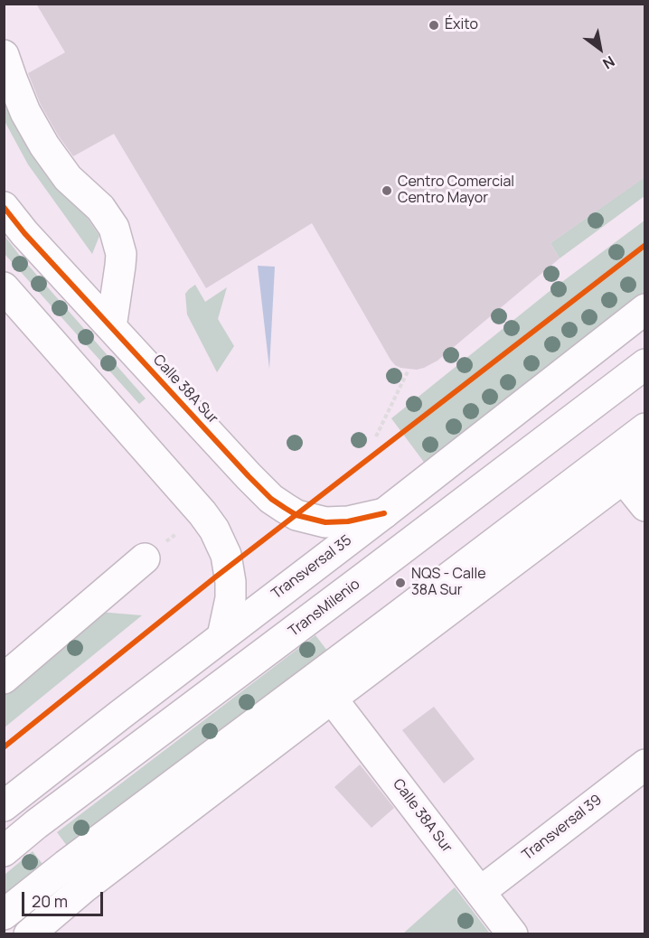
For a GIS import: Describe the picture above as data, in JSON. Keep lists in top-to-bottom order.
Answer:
{
  "streets": {
    "main road": [
      "Calle 38A Sur",
      "Transversal 35",
      "TransMilenio",
      "Transversal 39"
    ]
  },
  "crossings": [
    ["Calle 38A Sur", "Transversal 35"],
    ["Calle 38A Sur", "Transversal 39"]
  ],
  "places": ["Éxito", "Centro Comercial Centro Mayor", "NQS - Calle 38A Sur"],
  "scale_bar": "20 m",
  "north": "bottom right"
}
